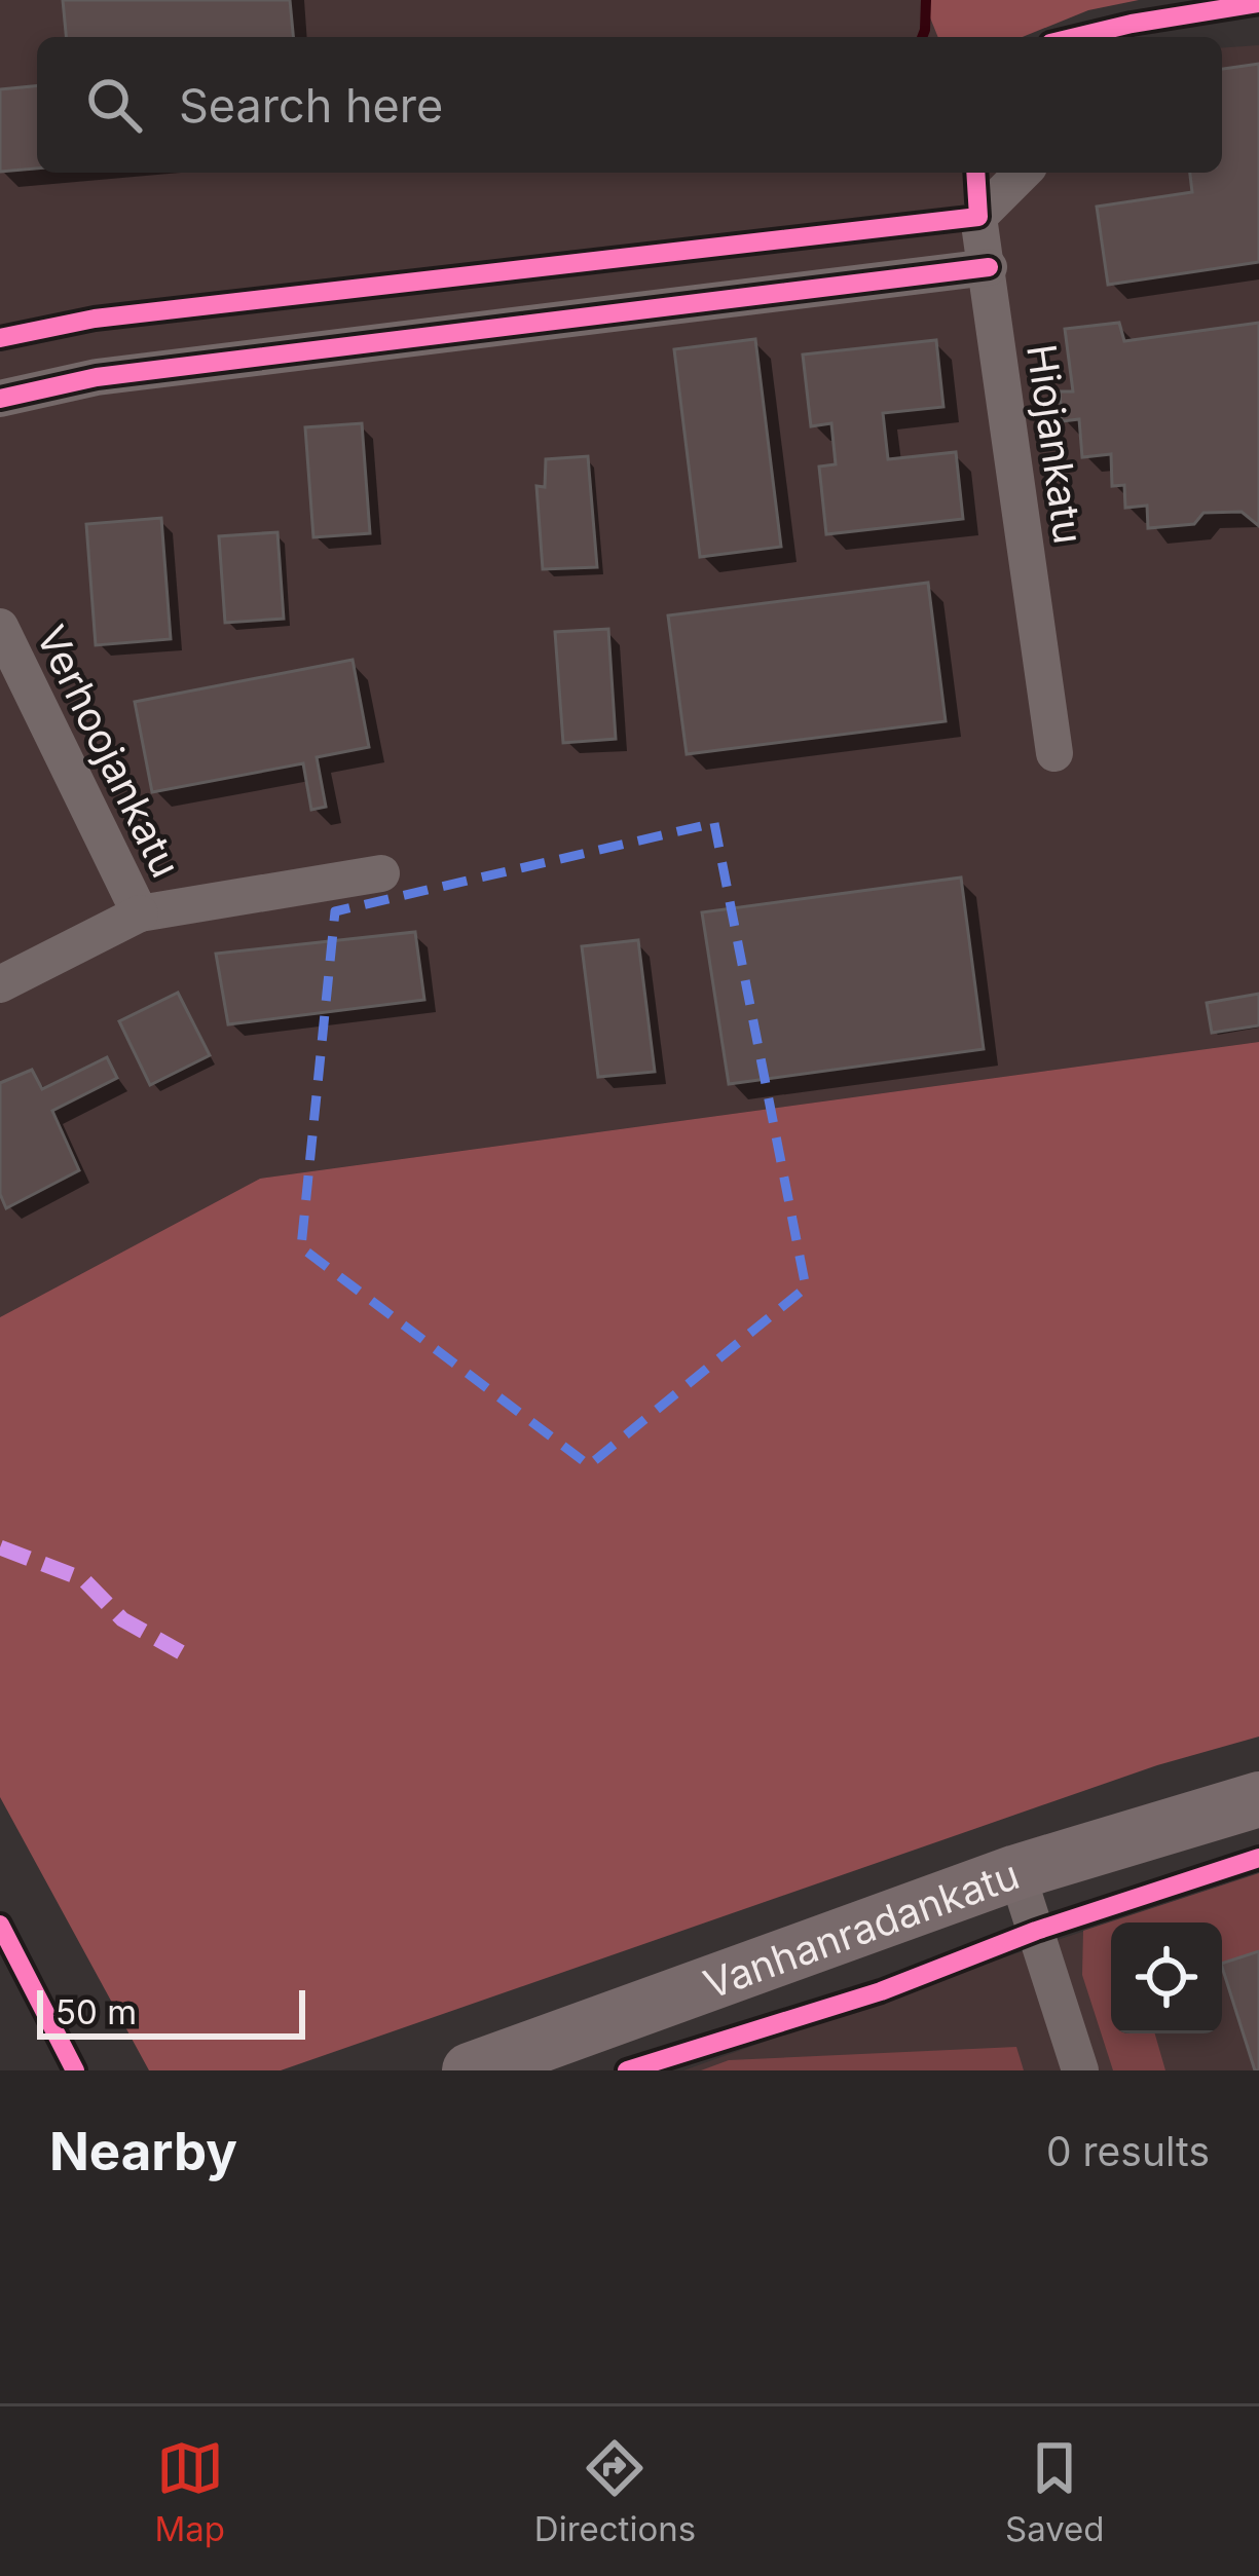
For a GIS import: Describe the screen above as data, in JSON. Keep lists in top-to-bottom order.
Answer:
{
  "streets": {
    "street": ["Hiojankatu", "Verhoojankatu", "Vanhanradankatu"]
  },
  "scale_bar": "50 m",
  "page": {
    "search": "Search here",
    "scale": "50 m",
    "heading": ["Nearby", "0 results"],
    "nav": ["Map", "Directions", "Saved"]
  }
}
